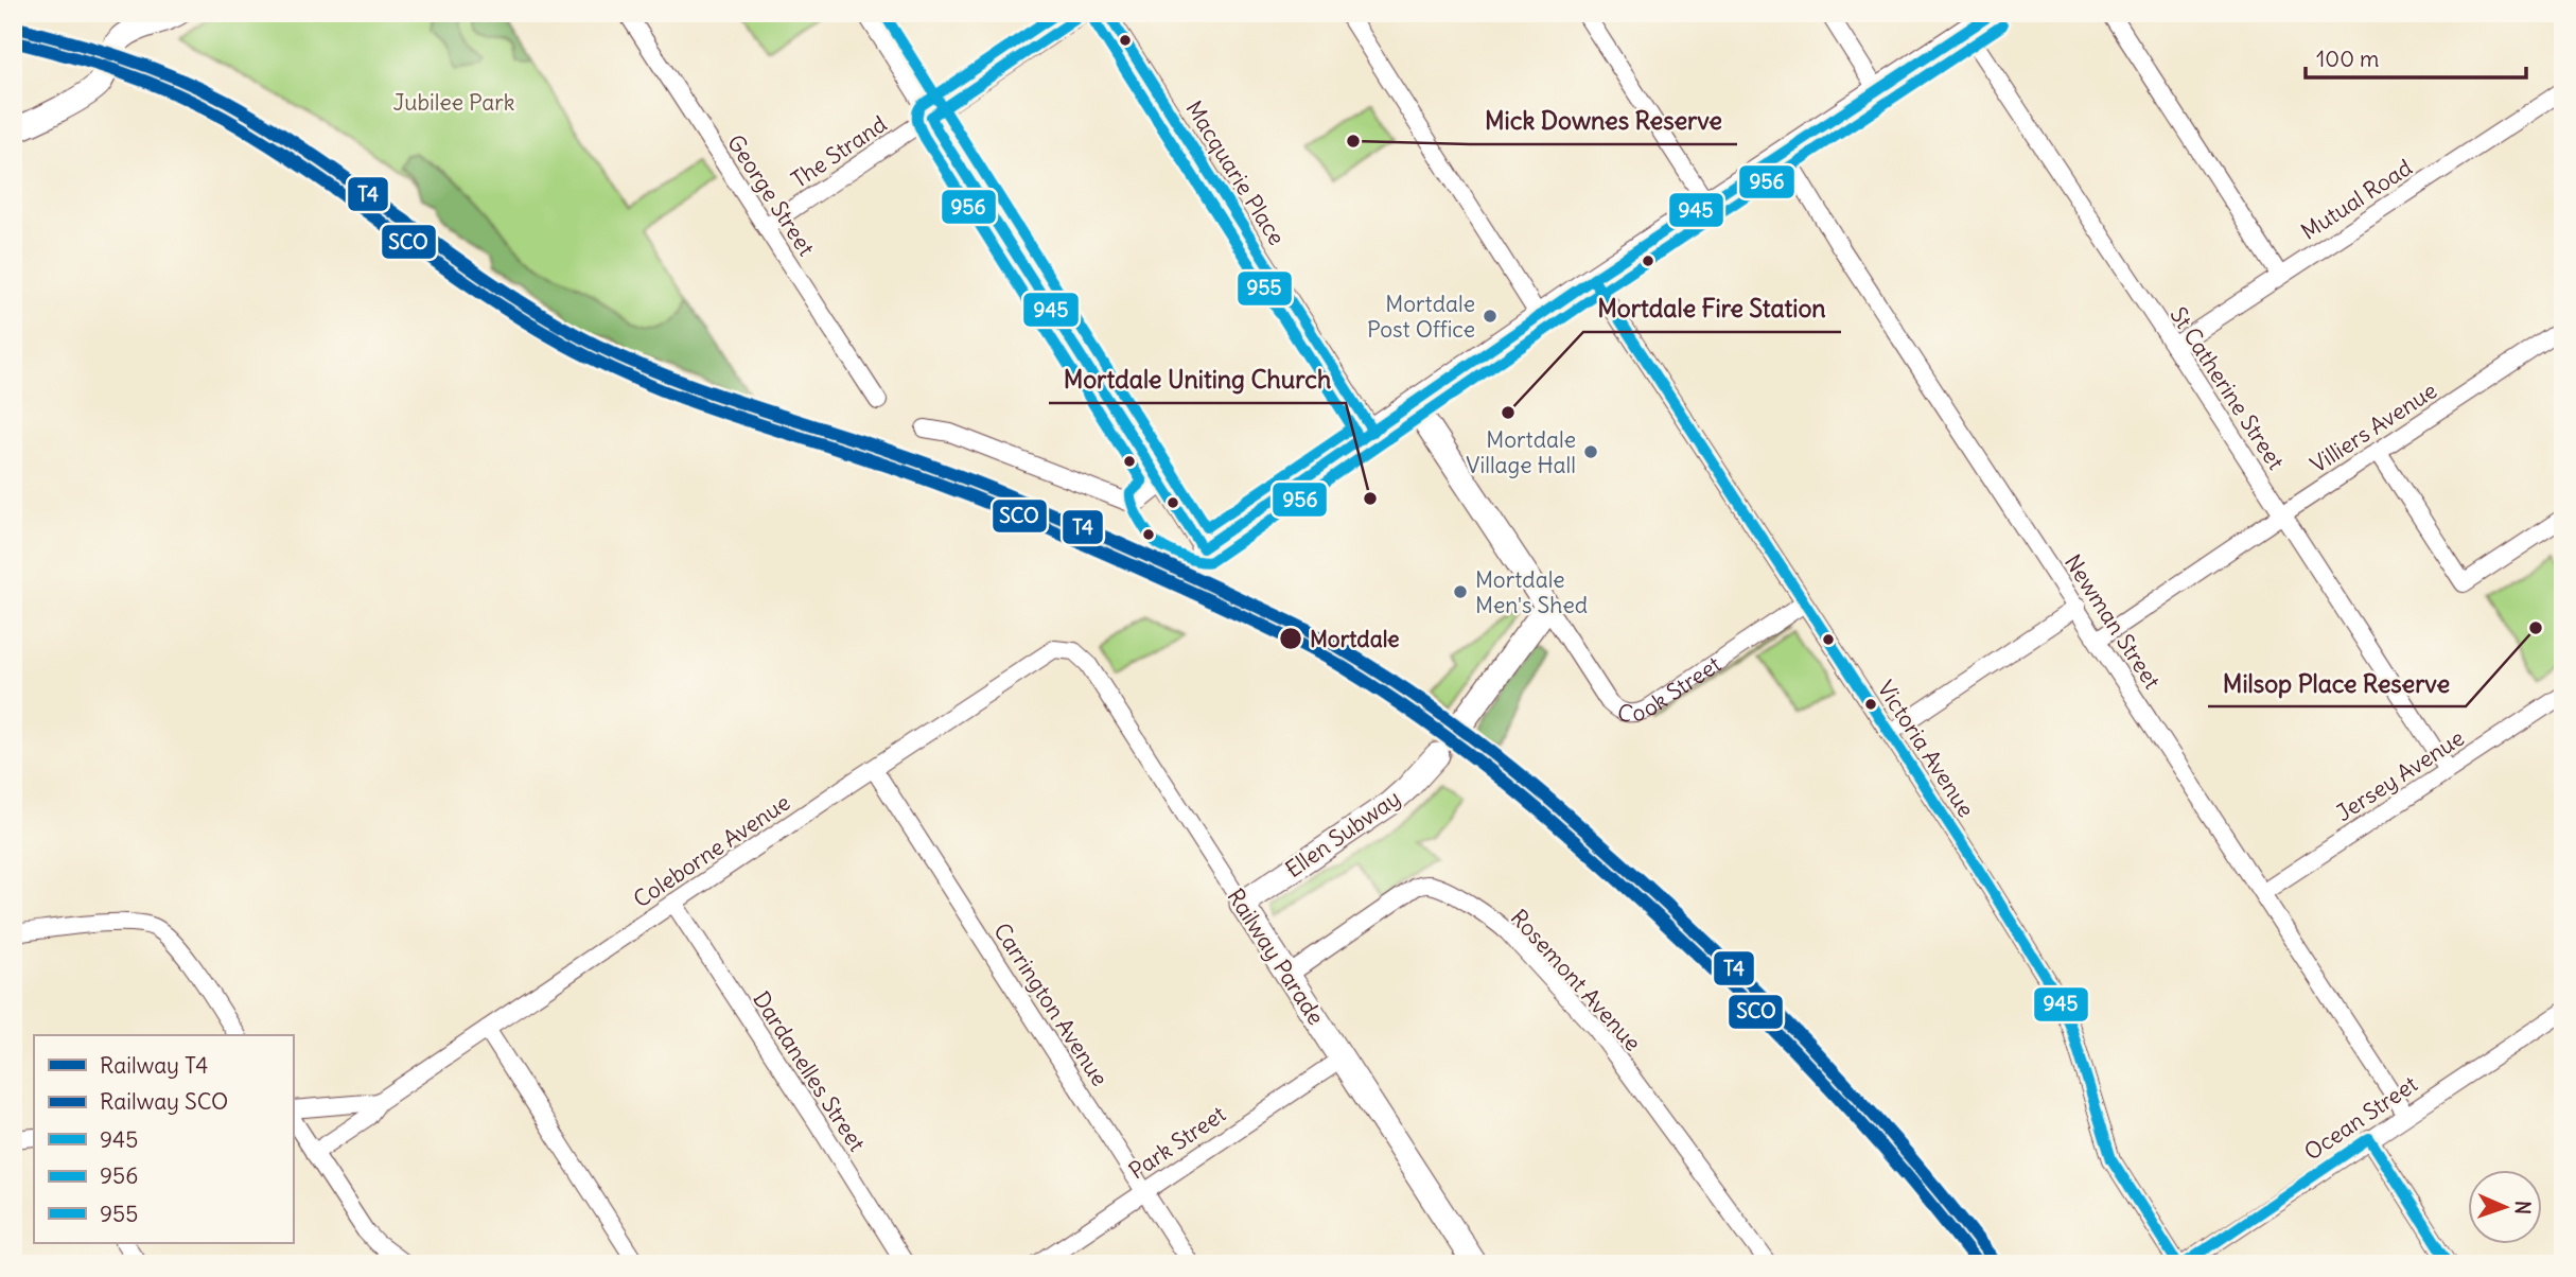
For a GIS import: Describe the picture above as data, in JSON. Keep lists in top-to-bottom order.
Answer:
{
  "streets": {
    "street": [
      "The Strand",
      "Macquarie Place",
      "George Street",
      "Mutual Road",
      "St Catherine Street",
      "Villiers Avenue",
      "Newman Street",
      "Cook Street",
      "Victoria Avenue",
      "Jersey Avenue",
      "Ellen Subway",
      "Coleborne Avenue",
      "Railway Parade",
      "Rosemont Avenue",
      "Carrington Avenue",
      "Dardanelles Street",
      "Ocean Street",
      "Park Street"
    ]
  },
  "crossings": [
    ["The Strand", "George Street"],
    ["Mutual Road", "St Catherine Street"],
    ["St Catherine Street", "Villiers Avenue"],
    ["St Catherine Street", "Jersey Avenue"],
    ["Villiers Avenue", "Newman Street"],
    ["Newman Street", "Jersey Avenue"],
    ["Newman Street", "Ocean Street"],
    ["Cook Street", "Victoria Avenue"],
    ["Victoria Avenue", "Ocean Street"],
    ["Ellen Subway", "Railway Parade"],
    ["Coleborne Avenue", "Railway Parade"],
    ["Coleborne Avenue", "Carrington Avenue"],
    ["Coleborne Avenue", "Dardanelles Street"],
    ["Railway Parade", "Rosemont Avenue"],
    ["Railway Parade", "Park Street"],
    ["Carrington Avenue", "Park Street"]
  ],
  "parks": ["Jubilee Park"],
  "places": [
    "Mick Downes Reserve",
    "Mortdale Post Office",
    "Mortdale Fire Station",
    "Mortdale Village Hall",
    "Mortdale Uniting Church",
    "Mortdale Men's Shed",
    "Milsop Place Reserve",
    "Mortdale"
  ],
  "lines": [
    "transit line 945",
    "transit line 956",
    "transit line 955",
    "rail line T4",
    "rail line SCO"
  ],
  "legend": [
    "Railway T4",
    "Railway SCO",
    "945",
    "956",
    "955"
  ],
  "scale_bar": "100 m",
  "north": "right"
}
